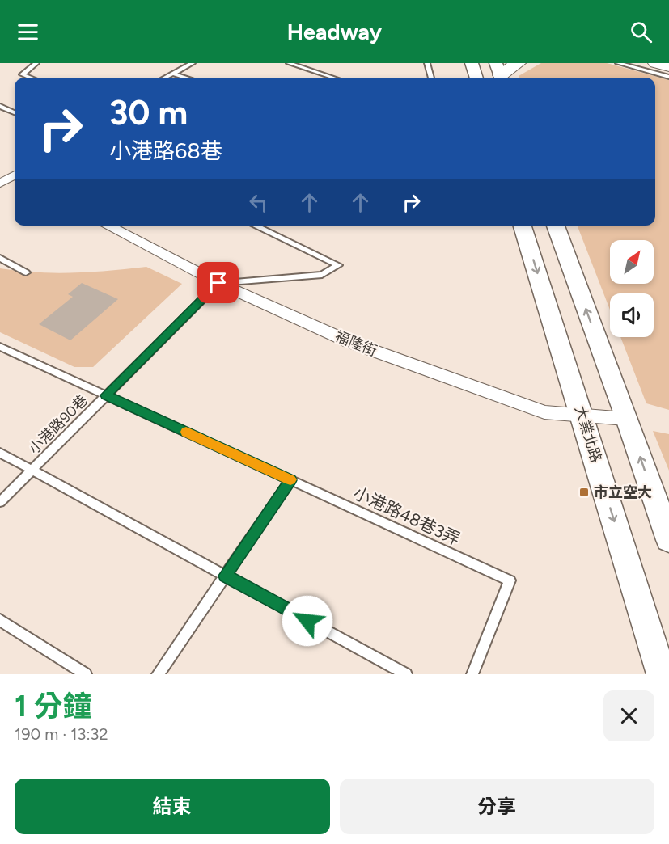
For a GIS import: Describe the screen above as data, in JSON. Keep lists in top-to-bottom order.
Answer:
{
  "streets": {
    "street": ["福隆街", "大業北路"],
    "lane": ["小港路90巷", "小港路48巷3弄"]
  },
  "crossings": [
    ["福隆街", "小港路90巷"],
    ["福隆街", "大業北路"],
    ["小港路90巷", "小港路48巷3弄"]
  ],
  "places": {
    "transit": ["市立空大"]
  },
  "north": "top right",
  "page": {
    "header": "Headway",
    "turn": ["30 m", "小港路68巷"],
    "heading": ["1 分鐘", "190 m · 13:32"],
    "buttons": ["結束", "分享"]
  }
}
